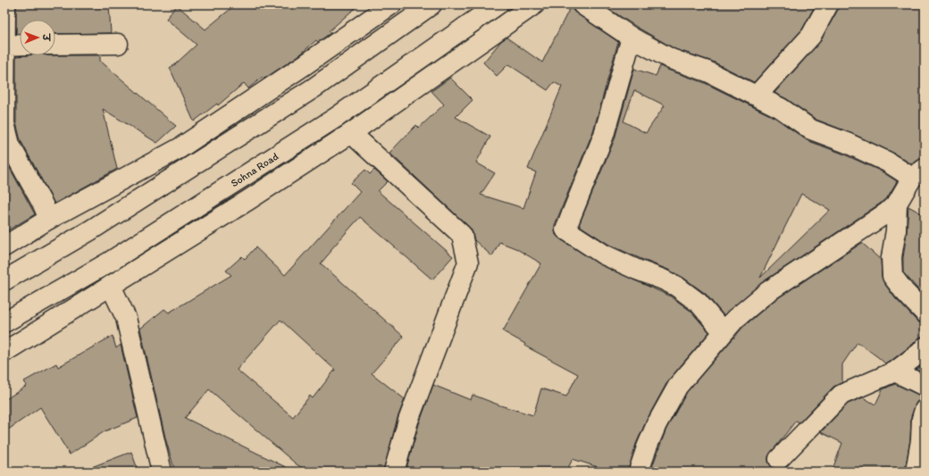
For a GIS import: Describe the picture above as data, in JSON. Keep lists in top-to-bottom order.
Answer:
{
  "streets": {
    "main road": ["Sohna Road"]
  },
  "north": "right"
}
